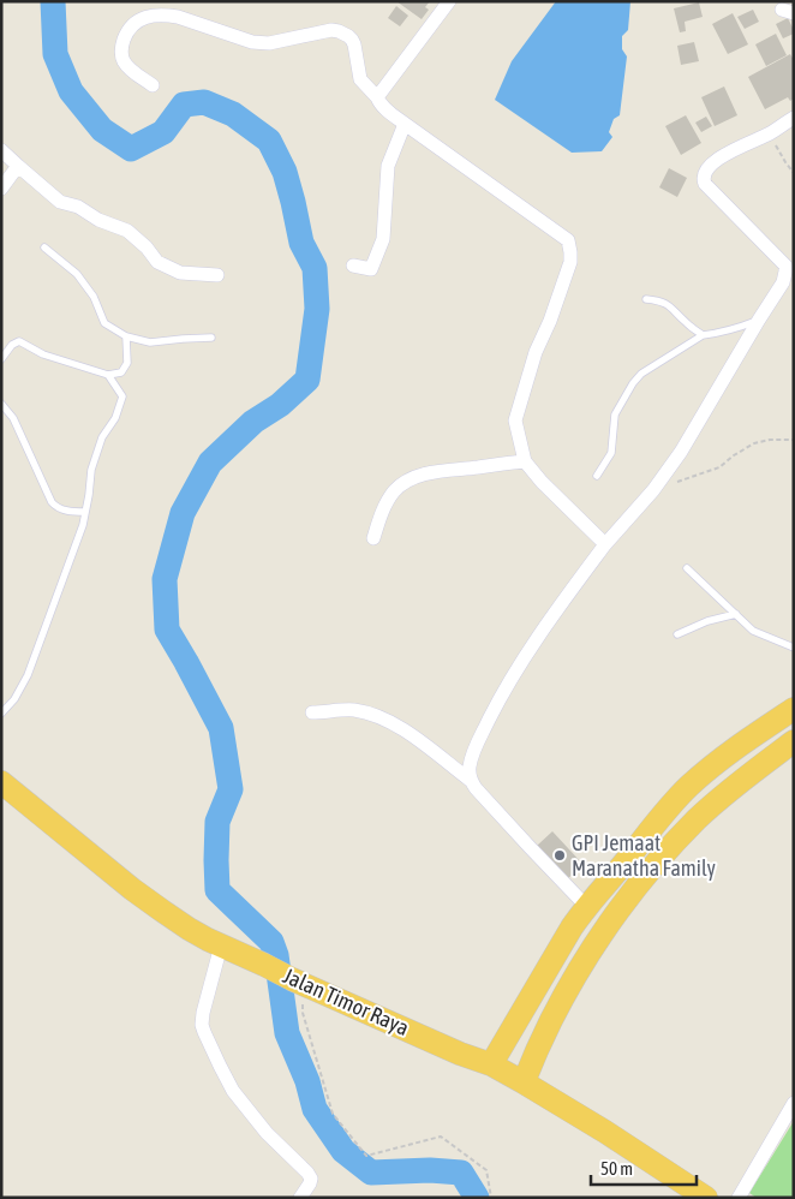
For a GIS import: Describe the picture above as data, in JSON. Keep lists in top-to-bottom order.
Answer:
{
  "streets": {
    "highway": ["Jalan Timor Raya"]
  },
  "places": ["GPI Jemaat Maranatha Family"],
  "scale_bar": "50 m"
}
